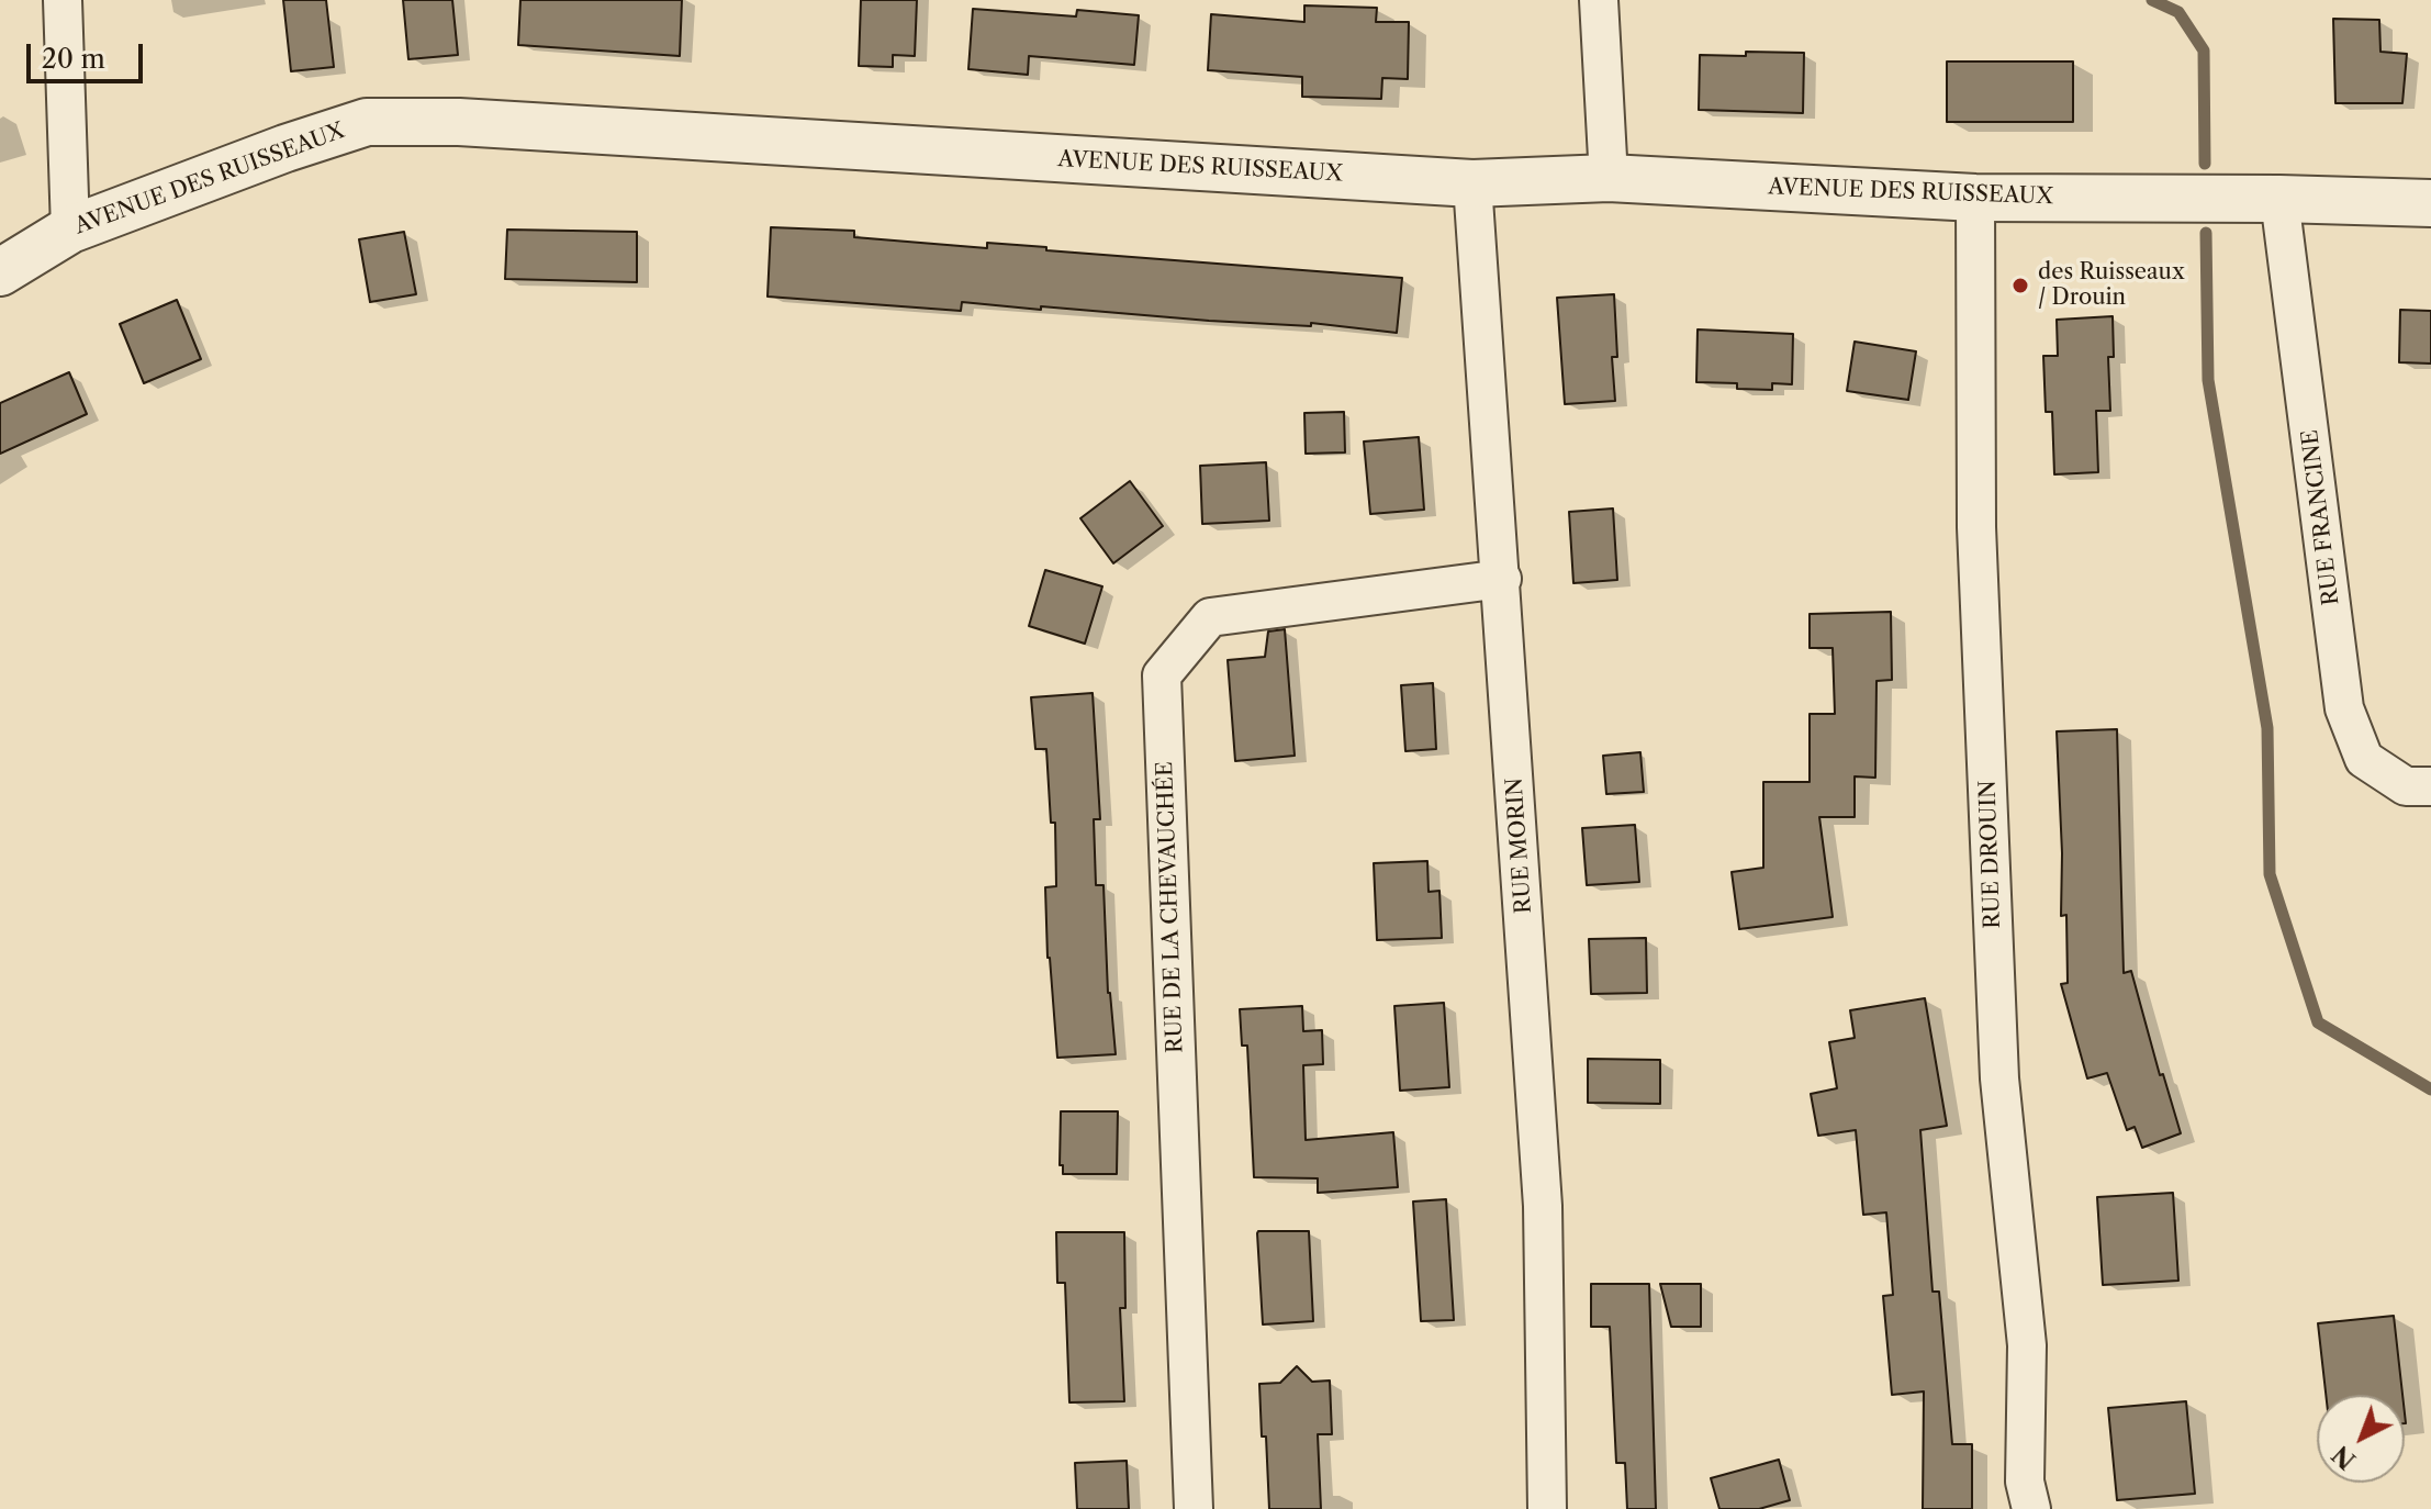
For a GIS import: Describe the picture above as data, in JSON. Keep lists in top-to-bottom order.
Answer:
{
  "streets": {
    "street": [
      "AVENUE DES RUISSEAUX",
      "RUE FRANCINE",
      "RUE MORIN",
      "RUE DROUIN",
      "RUE DE LA CHEVAUCHÉE"
    ]
  },
  "crossings": [
    ["AVENUE DES RUISSEAUX", "RUE FRANCINE"],
    ["AVENUE DES RUISSEAUX", "RUE MORIN"],
    ["AVENUE DES RUISSEAUX", "RUE DROUIN"],
    ["RUE MORIN", "RUE DE LA CHEVAUCHÉE"]
  ],
  "places": ["des Ruisseaux / Drouin"],
  "scale_bar": "20 m",
  "north": "bottom left"
}
